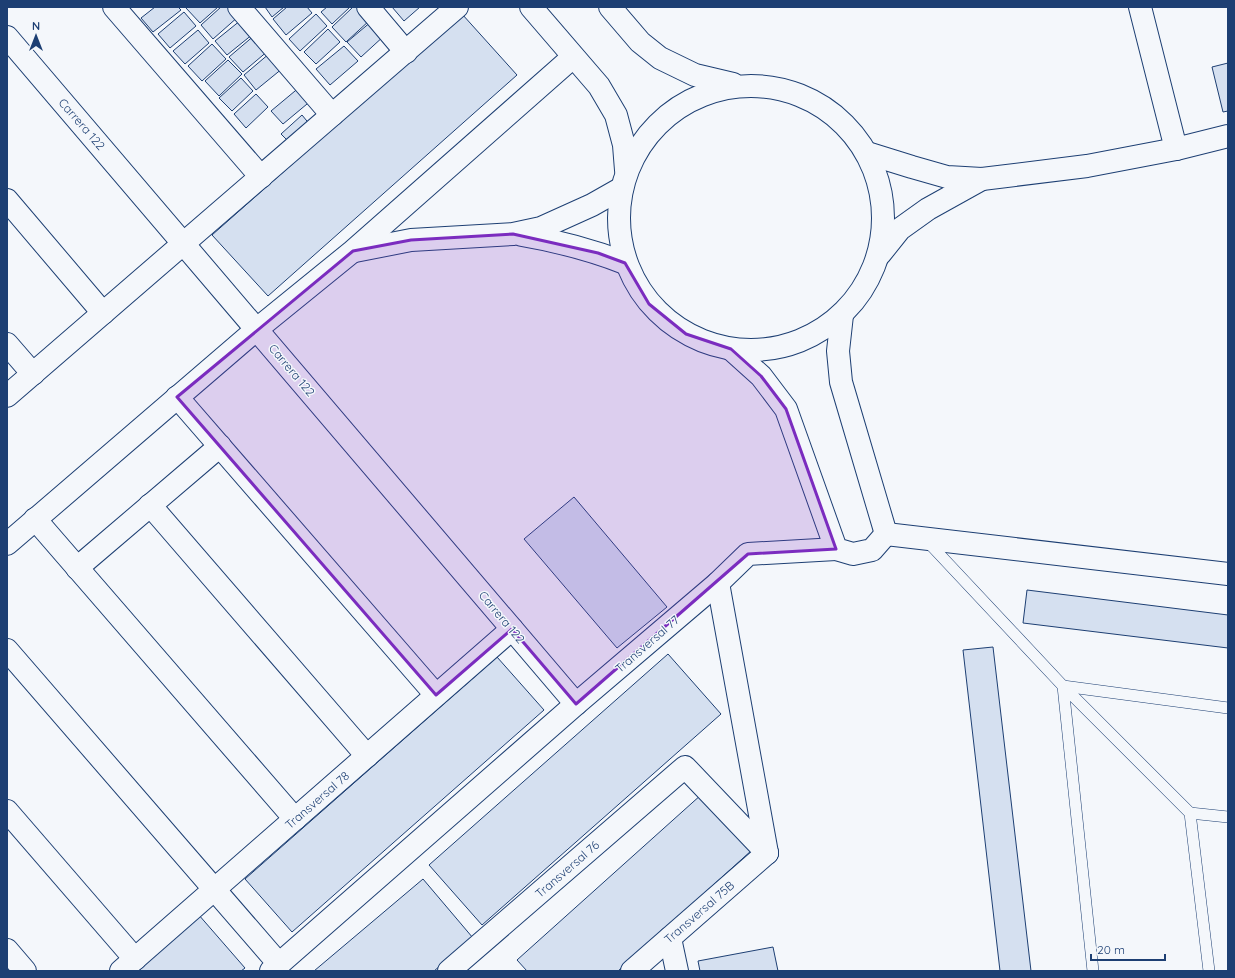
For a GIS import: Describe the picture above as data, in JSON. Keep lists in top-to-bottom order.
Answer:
{
  "streets": {
    "street": [
      "Carrera 122",
      "Transversal 77",
      "Transversal 78",
      "Transversal 76",
      "Transversal 75B"
    ]
  },
  "crossings": [
    ["Carrera 122", "Transversal 77"],
    ["Carrera 122", "Transversal 78"],
    ["Transversal 76", "Transversal 75B"]
  ],
  "scale_bar": "20 m",
  "north": "top"
}
